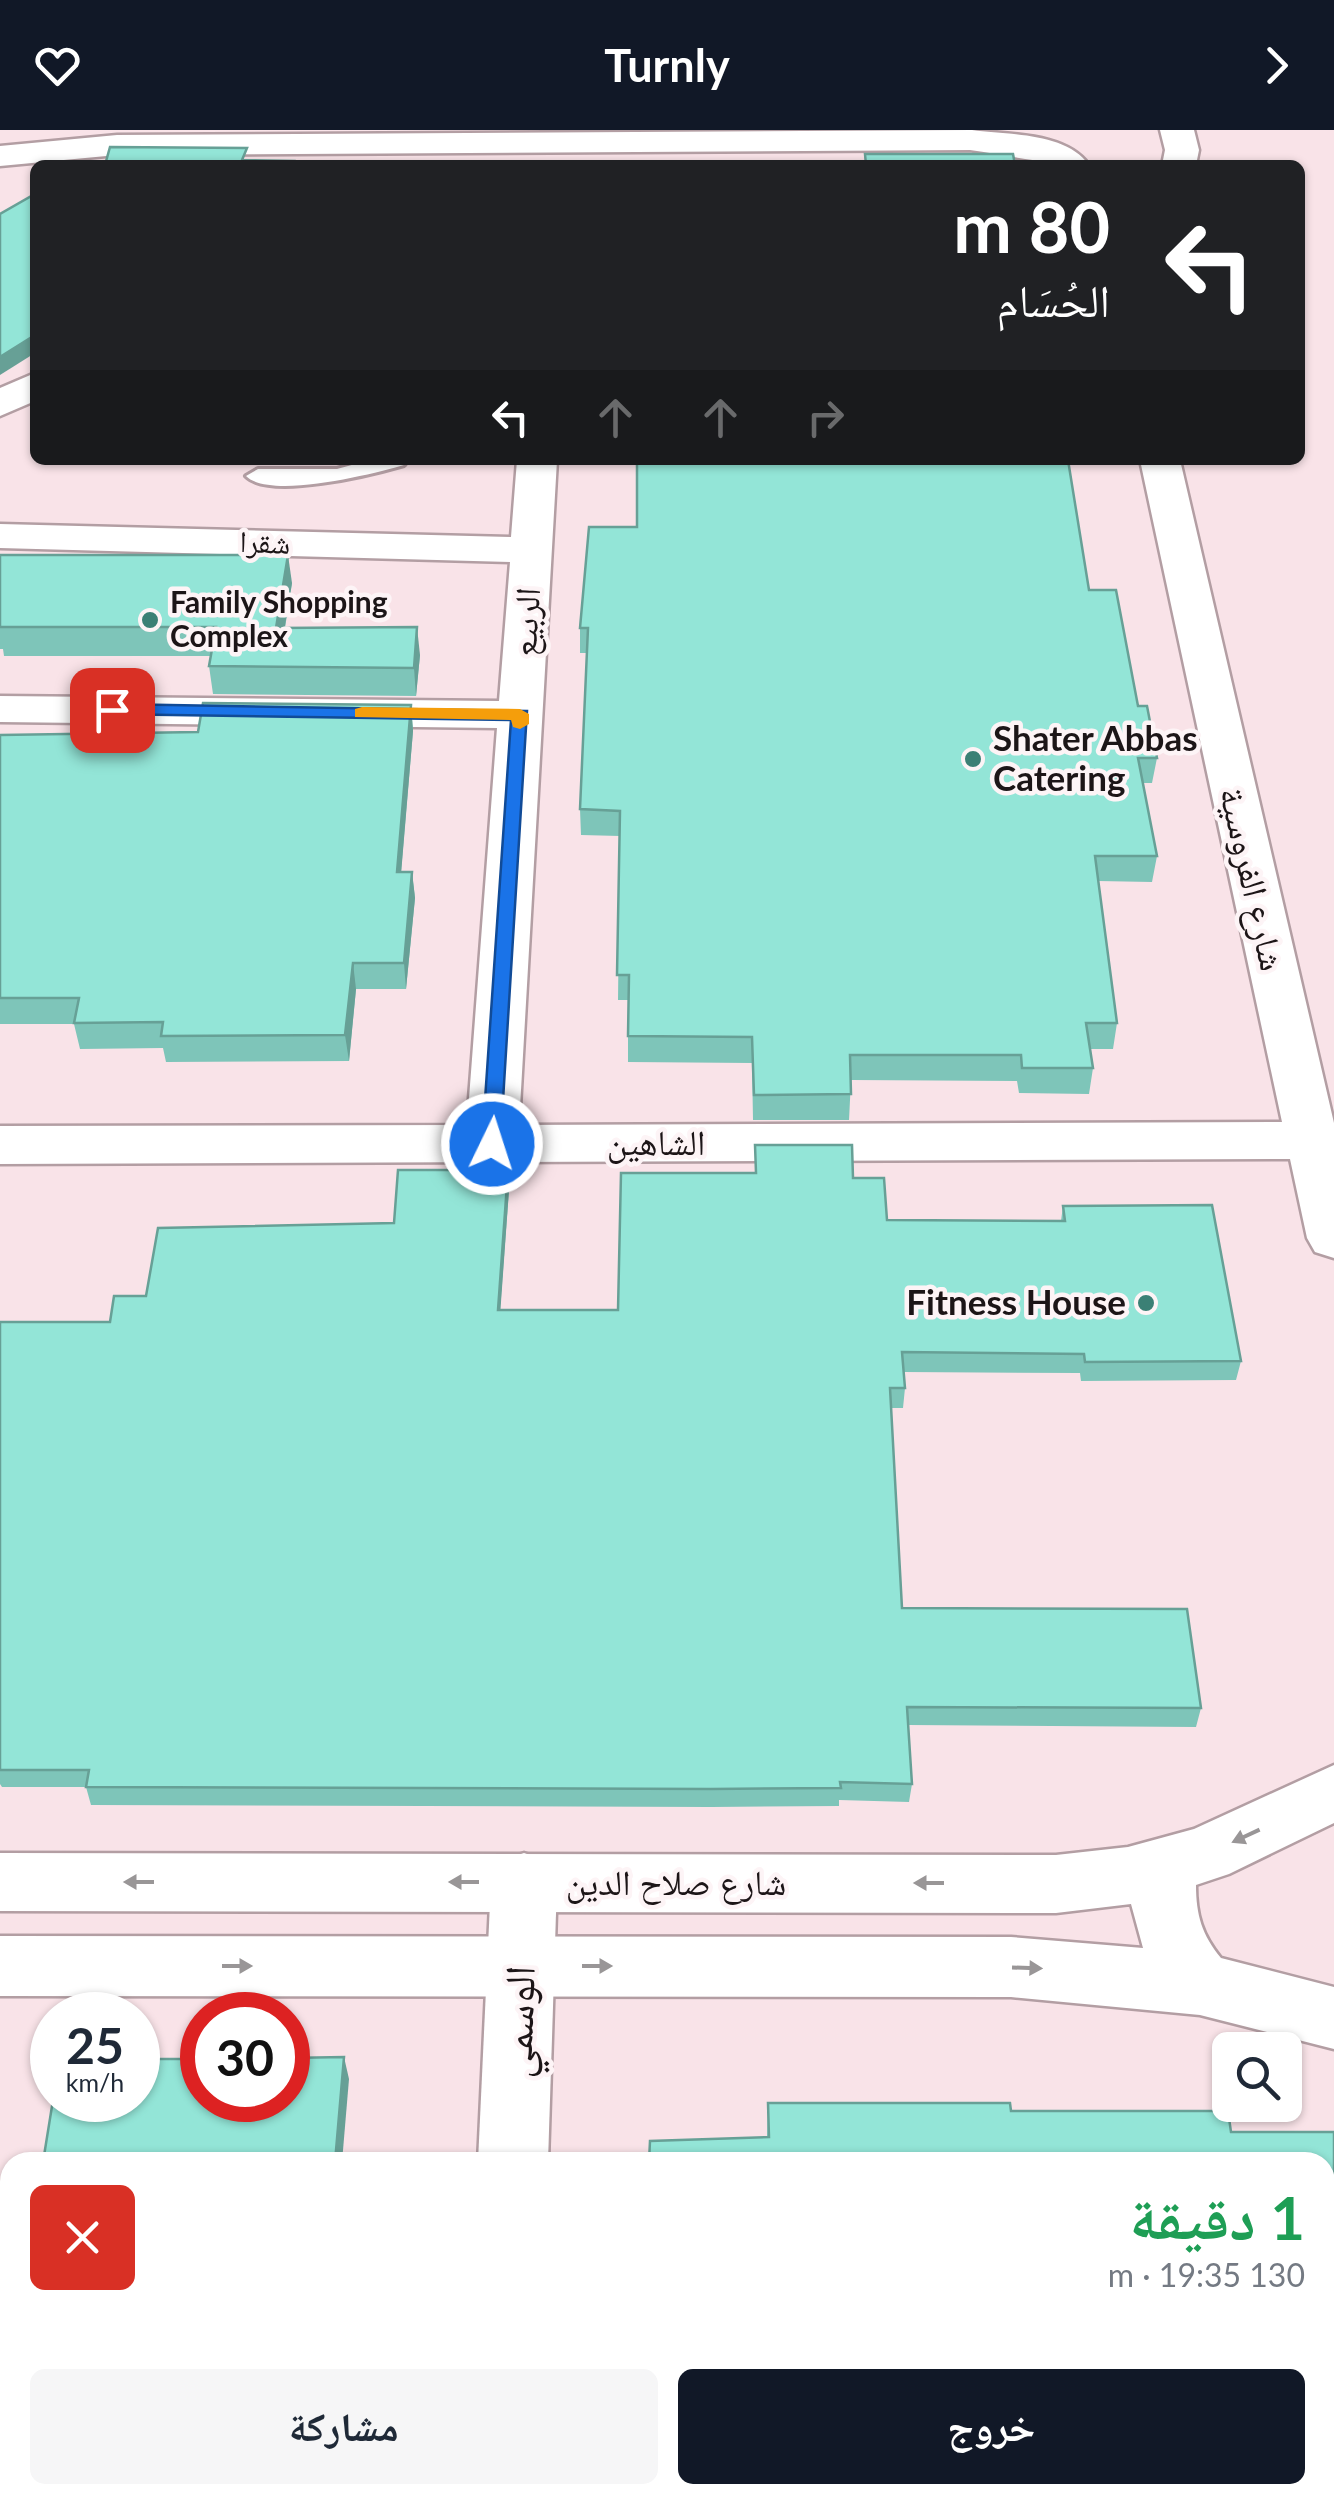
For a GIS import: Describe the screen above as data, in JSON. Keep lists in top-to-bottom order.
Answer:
{
  "streets": {
    "street": [
      "شقرا",
      "الربيع",
      "شارع الفروسية",
      "الشاهين",
      "شارع صلاح الدين",
      "الوسمي"
    ]
  },
  "crossings": [
    ["شقرا", "الربيع"],
    ["الربيع", "الشاهين"],
    ["شارع الفروسية", "الشاهين"],
    ["شارع صلاح الدين", "الوسمي"]
  ],
  "places": ["Family Shopping Complex", "Shater Abbas Catering", "Fitness House"],
  "page": {
    "header": "Turnly",
    "turn": ["80 m", "الحُسَام"],
    "speed": "25 km/h",
    "limit": "30",
    "heading": ["1 دقيقة", "130 m · 19:35"],
    "buttons": ["خروج", "مشاركة"]
  }
}
